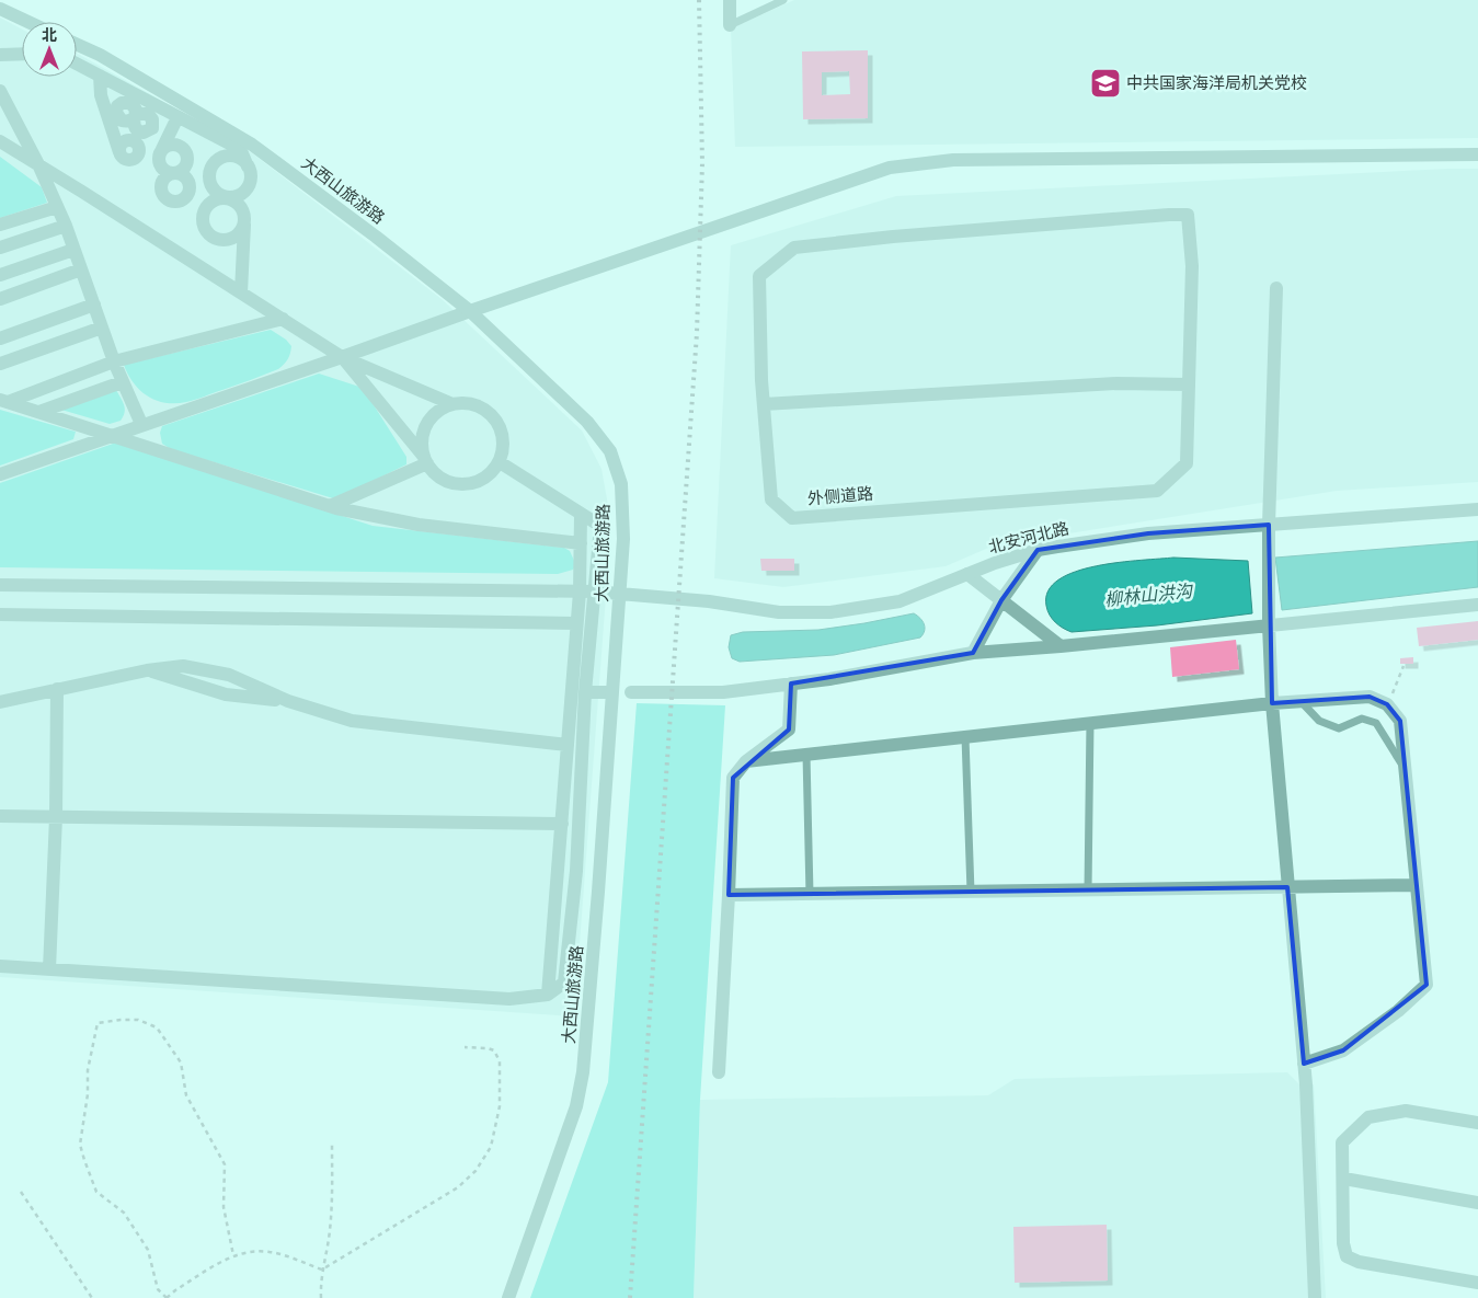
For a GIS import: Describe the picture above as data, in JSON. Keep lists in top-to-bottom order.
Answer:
{
  "streets": {
    "street": ["大西山旅游路", "外侧道路", "北安河北路"]
  },
  "crossings": [
    ["大西山旅游路", "北安河北路"]
  ],
  "water": ["柳林山洪沟"],
  "places": {
    "school or university": ["中共国家海洋局机关党校"]
  },
  "north": "top"
}
